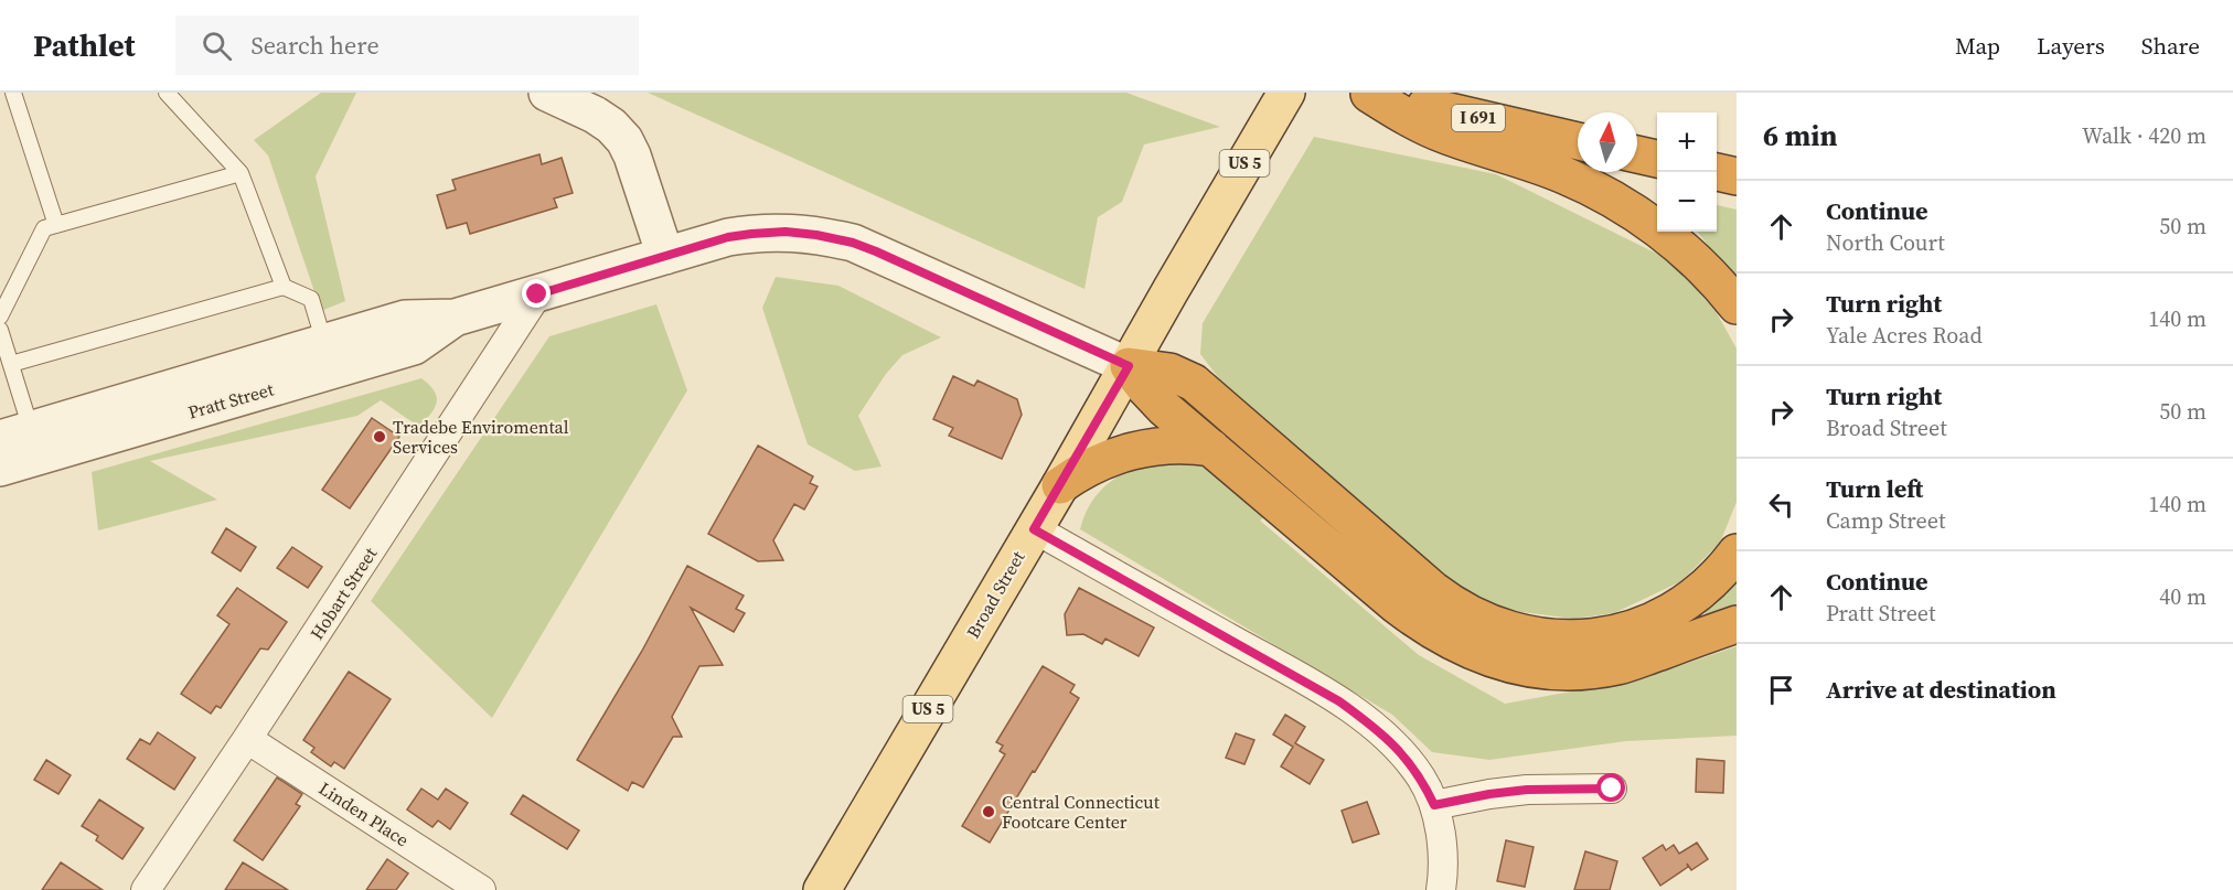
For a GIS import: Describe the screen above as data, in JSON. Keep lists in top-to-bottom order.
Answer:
{
  "streets": {
    "highway": ["I 691"],
    "main road": ["US 5", "Broad Street"],
    "street": ["Pratt Street", "Hobart Street", "Linden Place"]
  },
  "crossings": [
    ["Pratt Street", "Hobart Street"],
    ["Pratt Street", "Broad Street"],
    ["Hobart Street", "Linden Place"]
  ],
  "places": ["Tradebe Enviromental Services", "Central Connecticut Footcare Center"],
  "north": "top",
  "page": {
    "header": "Pathlet",
    "search": "Search here",
    "nav": ["Map", "Layers", "Share"],
    "heading": ["6 min", "Walk · 420 m"],
    "map_buttons": ["+", "−"],
    "list": [
      ["Continue", "North Court", "50 m"],
      ["Turn right", "Yale Acres Road", "140 m"],
      ["Turn right", "Broad Street", "50 m"],
      ["Turn left", "Camp Street", "140 m"],
      ["Continue", "Pratt Street", "40 m"],
      "Arrive at destination"
    ]
  }
}
